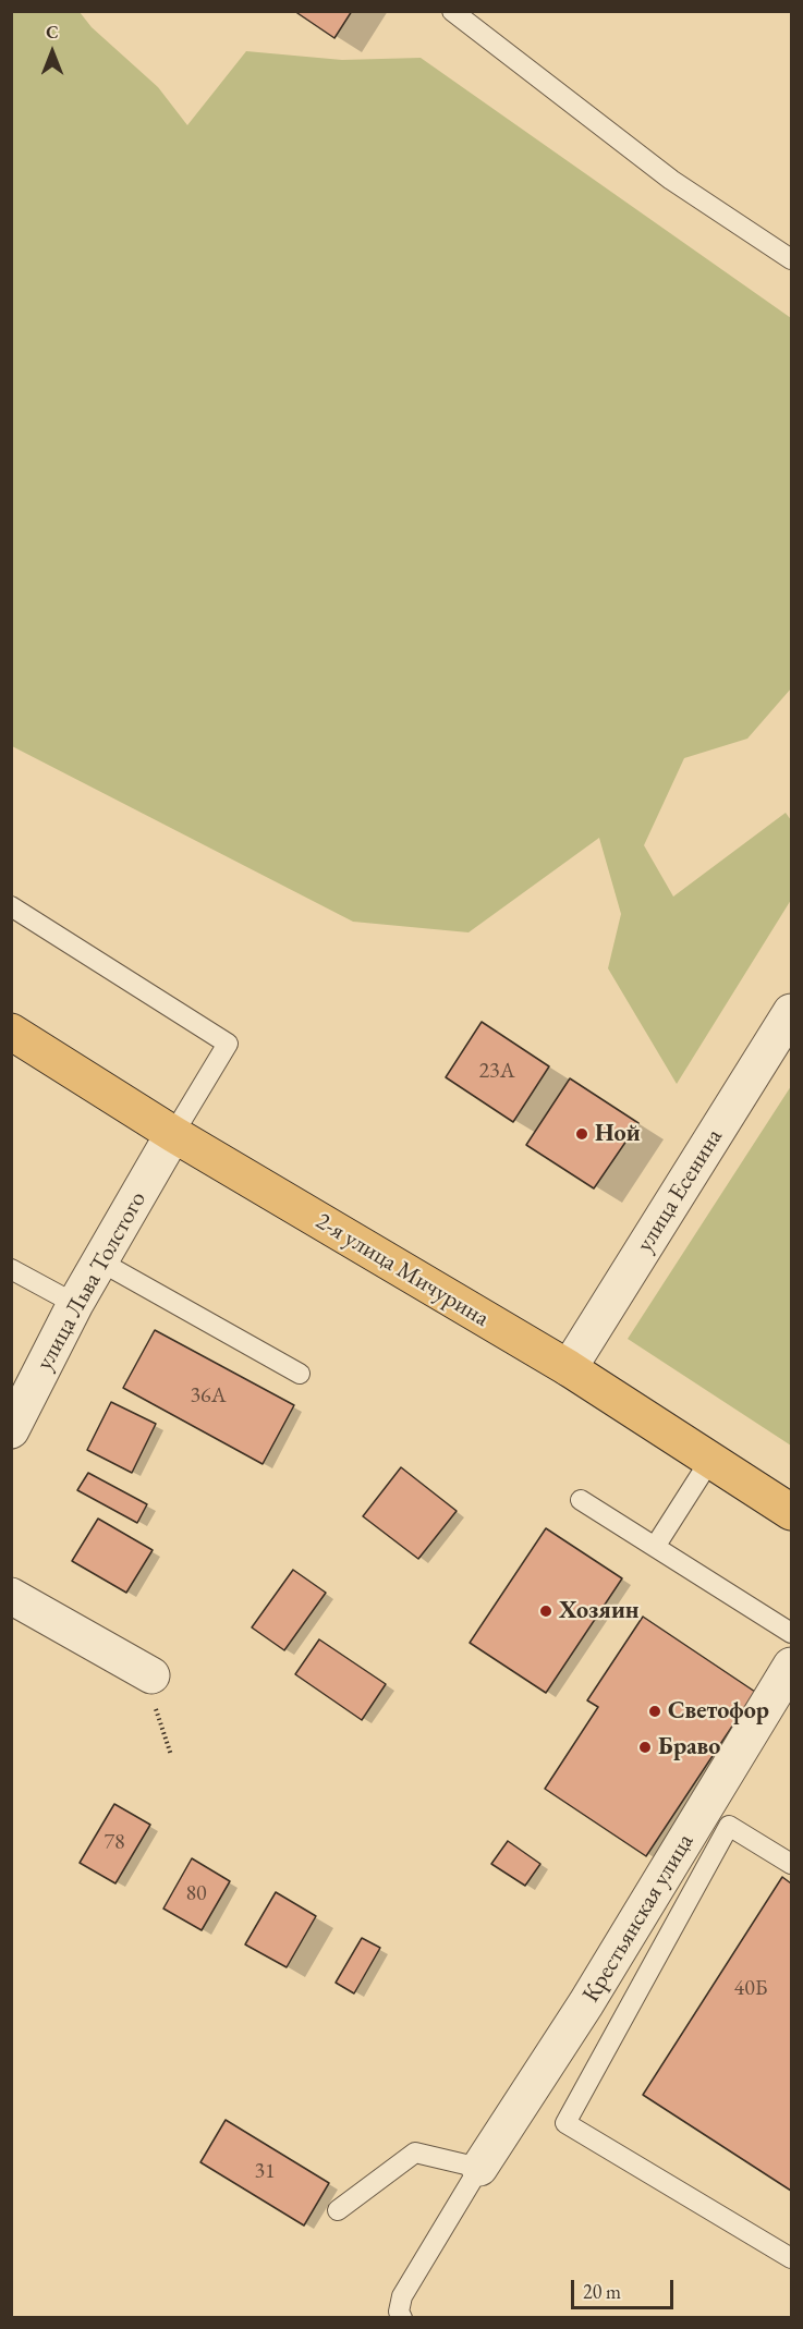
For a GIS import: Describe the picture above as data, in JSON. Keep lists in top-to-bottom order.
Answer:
{
  "streets": {
    "main road": ["2-я улица Мичурина"],
    "street": ["улица Есенина", "улица Льва Толстого", "Крестьянская улица"]
  },
  "crossings": [
    ["улица Есенина", "2-я улица Мичурина"],
    ["2-я улица Мичурина", "улица Льва Толстого"]
  ],
  "places": [
    "Ной",
    "Хозяин",
    "Светофор",
    "Браво"
  ],
  "house_numbers": [
    "23А",
    "36А",
    "78",
    "80",
    "40Б",
    "31"
  ],
  "scale_bar": "20 m",
  "north": "top"
}
